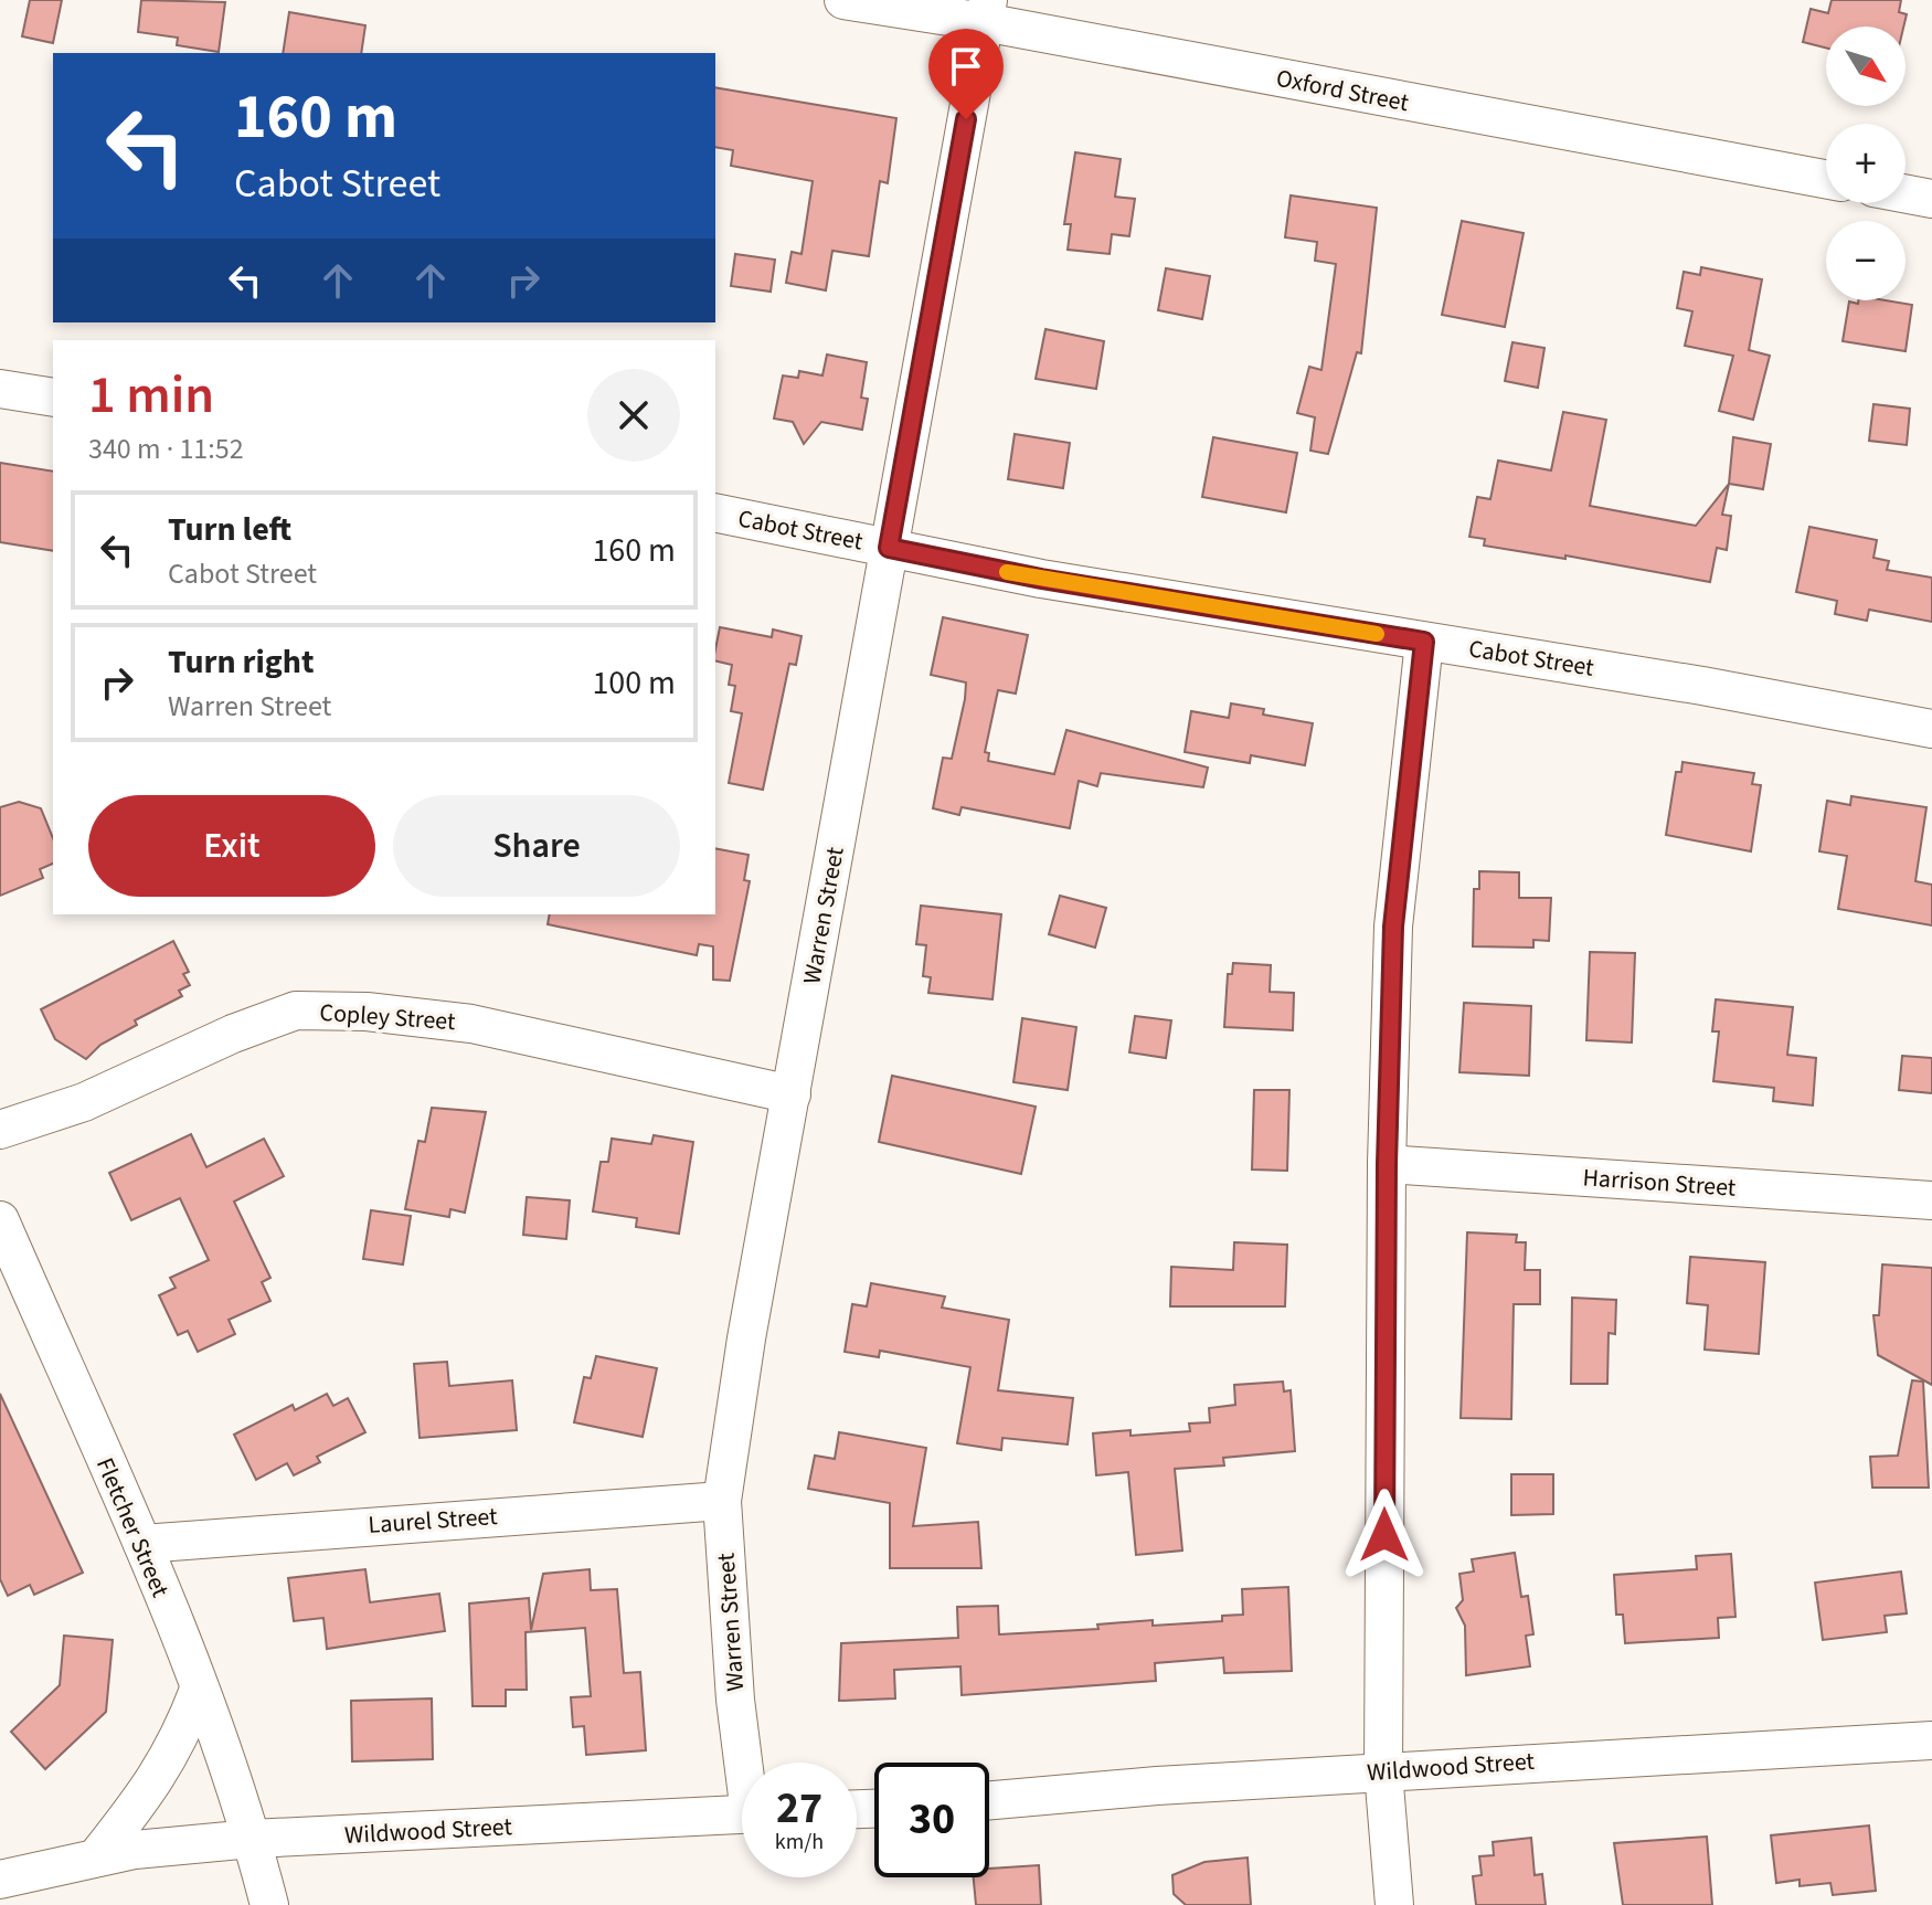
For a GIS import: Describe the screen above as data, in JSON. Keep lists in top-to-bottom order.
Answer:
{
  "streets": {
    "street": [
      "Oxford Street",
      "Cabot Street",
      "Warren Street",
      "Copley Street",
      "Harrison Street",
      "Laurel Street",
      "Fletcher Street",
      "Wildwood Street"
    ]
  },
  "crossings": [
    ["Oxford Street", "Warren Street"],
    ["Cabot Street", "Warren Street"],
    ["Warren Street", "Copley Street"],
    ["Warren Street", "Laurel Street"],
    ["Laurel Street", "Fletcher Street"],
    ["Fletcher Street", "Wildwood Street"]
  ],
  "north": "bottom right",
  "page": {
    "map_buttons": ["+", "−"],
    "turn": ["160 m", "Cabot Street"],
    "heading": ["1 min", "340 m · 11:52"],
    "list": [
      {
        "name": "Turn left",
        "note": "Cabot Street",
        "value": "160 m"
      },
      {
        "name": "Turn right",
        "note": "Warren Street",
        "value": "100 m"
      }
    ],
    "buttons": ["Exit", "Share"],
    "speed": "27 km/h",
    "limit": "30"
  }
}
